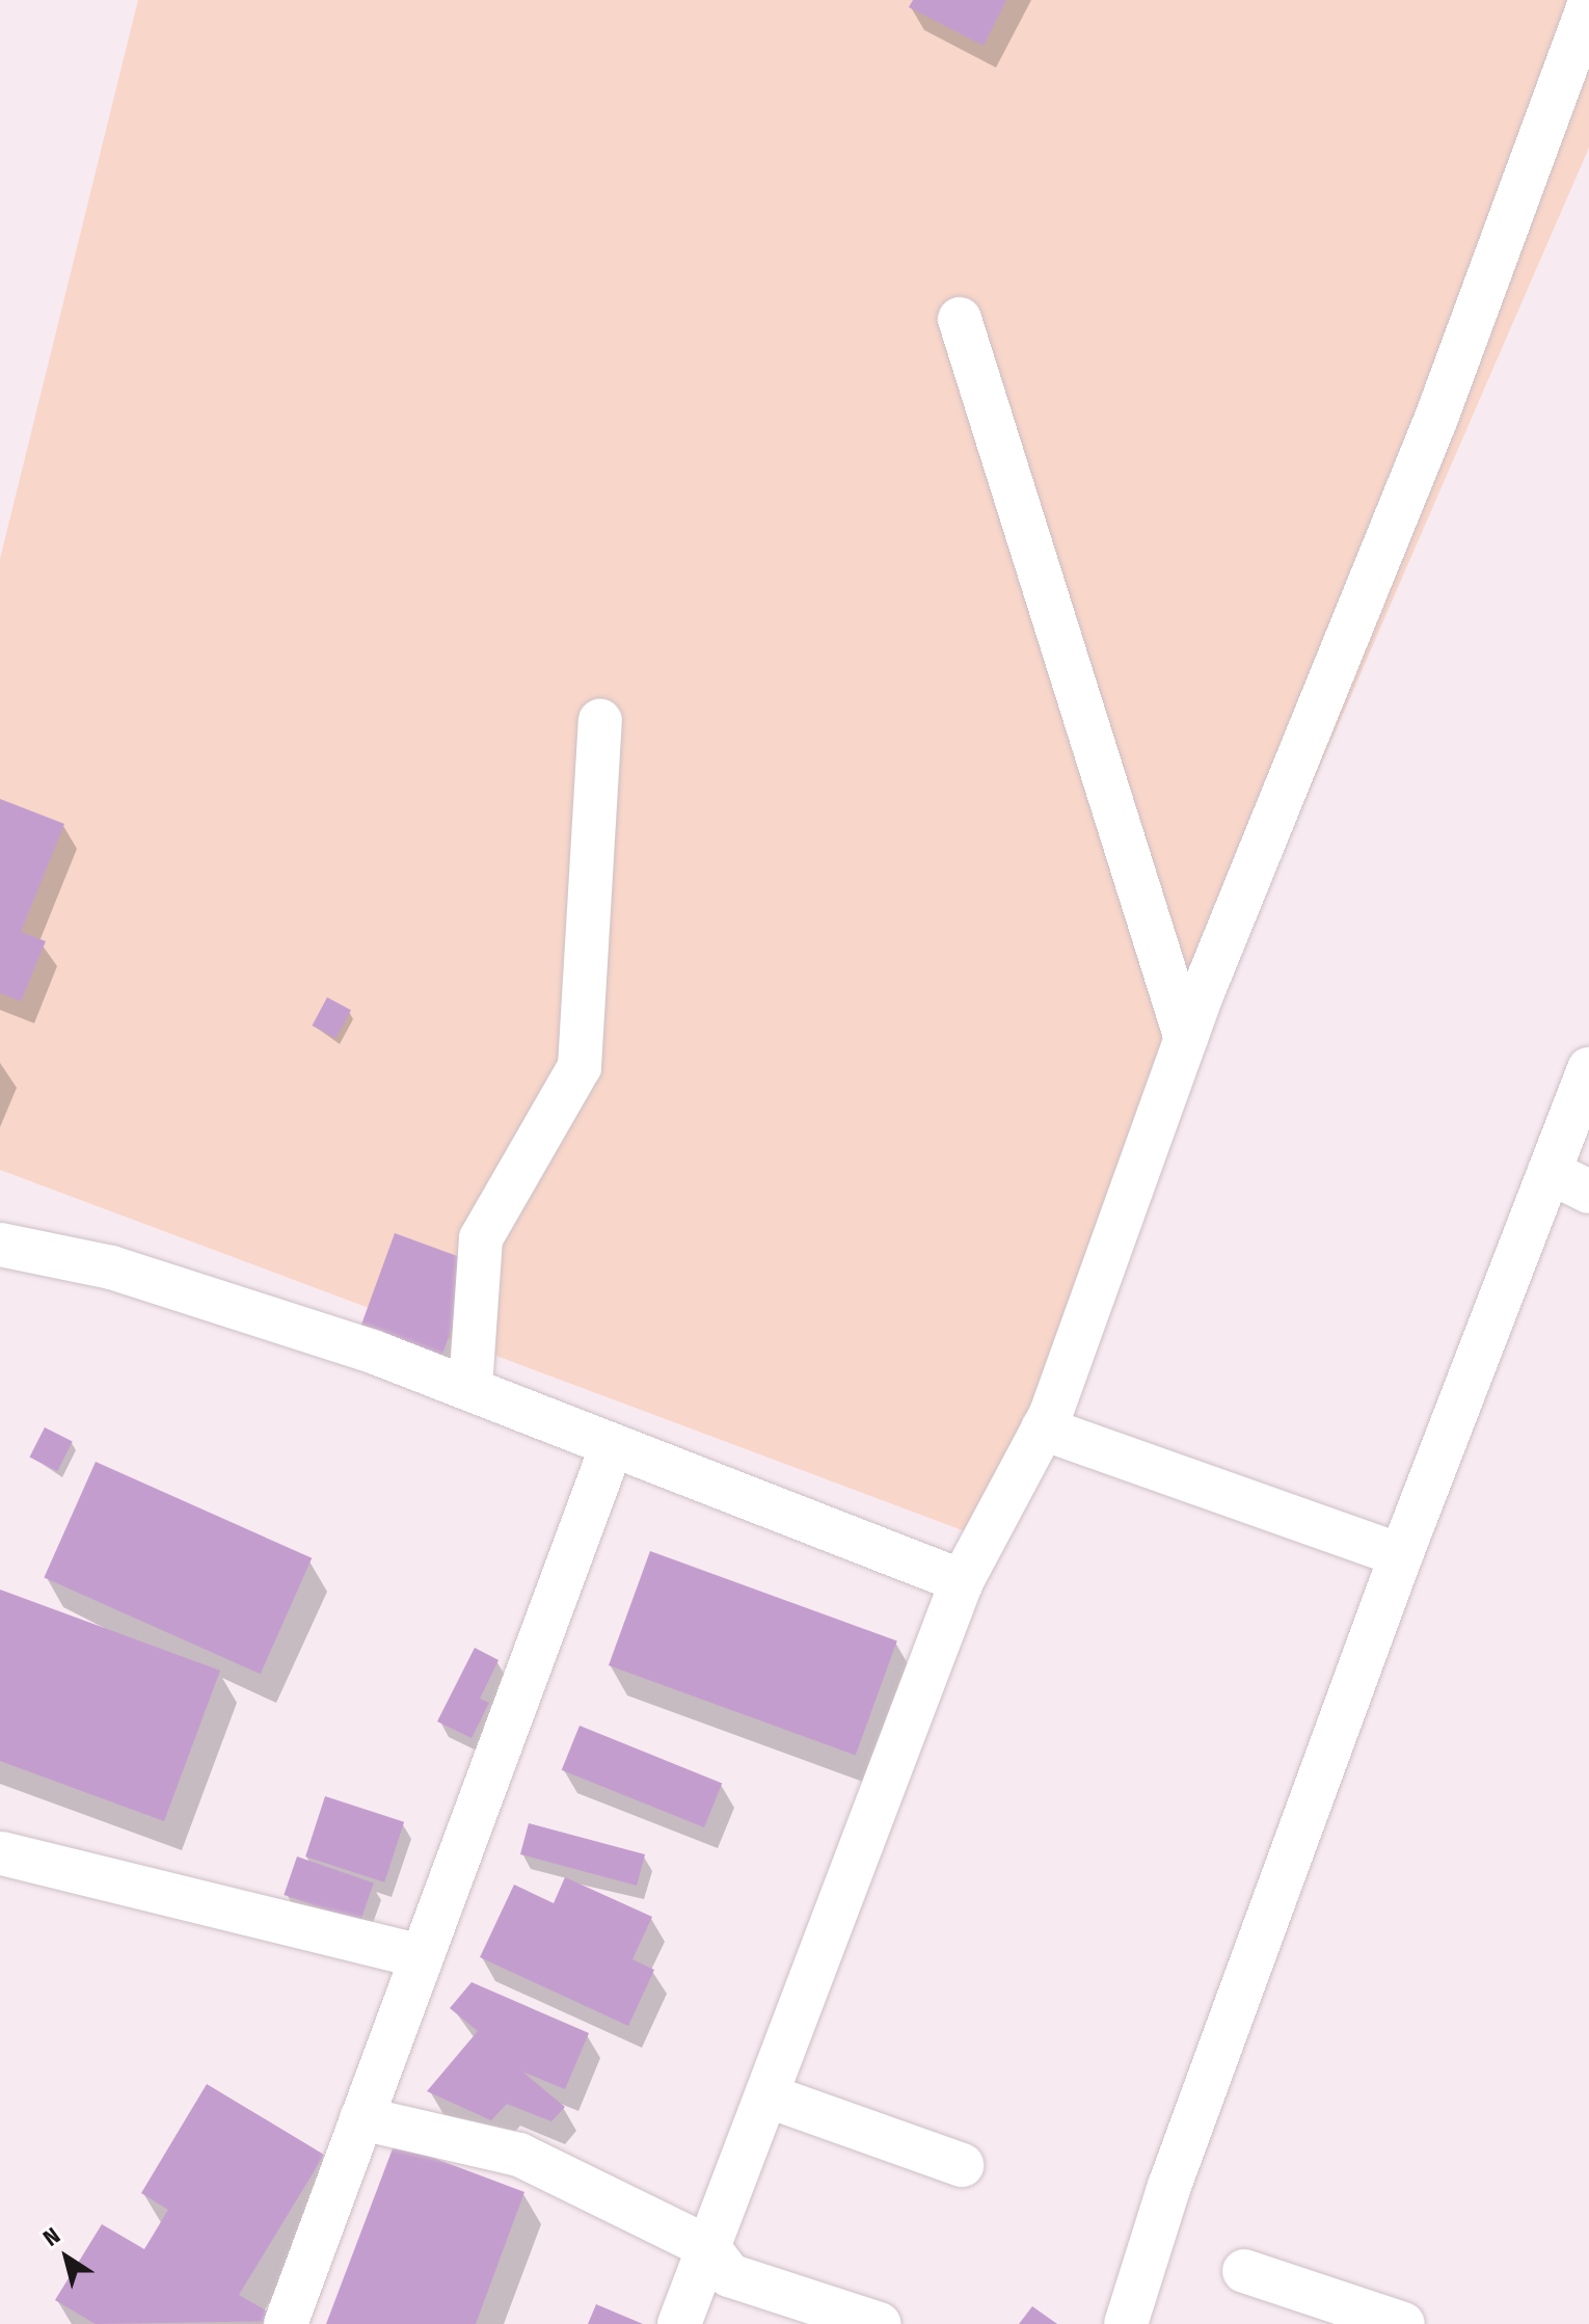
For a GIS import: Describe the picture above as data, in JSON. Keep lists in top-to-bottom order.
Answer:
{
  "north": "top left"
}
